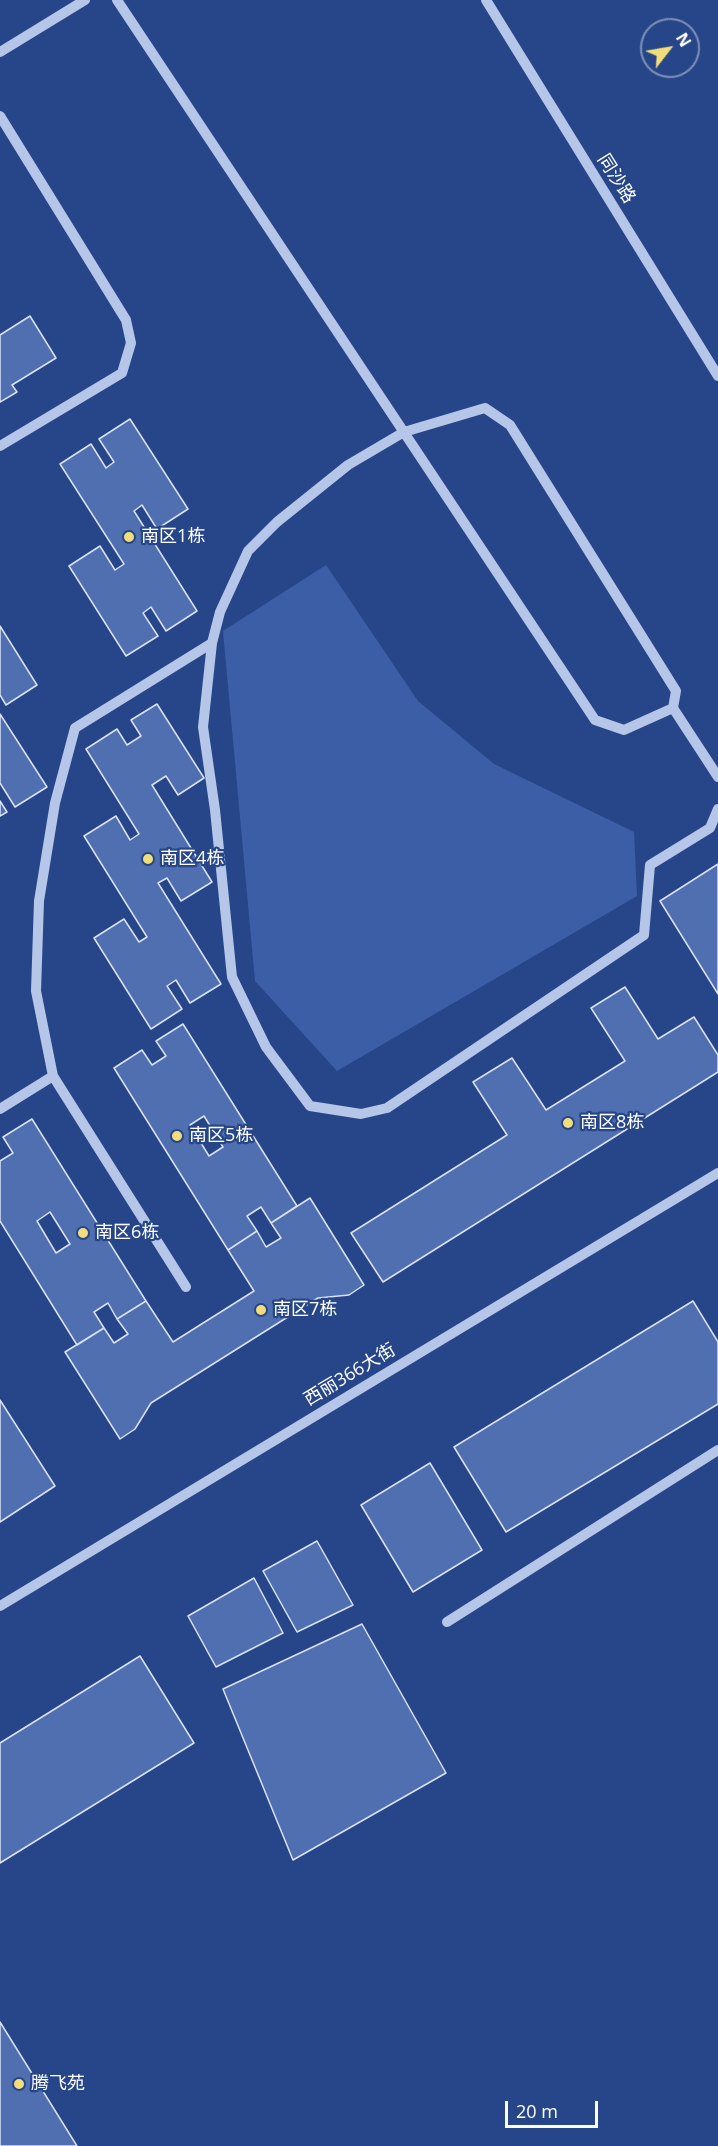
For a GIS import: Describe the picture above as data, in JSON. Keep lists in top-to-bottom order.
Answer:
{
  "streets": {
    "street": ["同沙路", "西丽366大街"]
  },
  "places": [
    "南区1栋",
    "南区4栋",
    "南区8栋",
    "南区5栋",
    "南区6栋",
    "南区7栋",
    "腾飞苑"
  ],
  "scale_bar": "20 m",
  "north": "top right"
}
